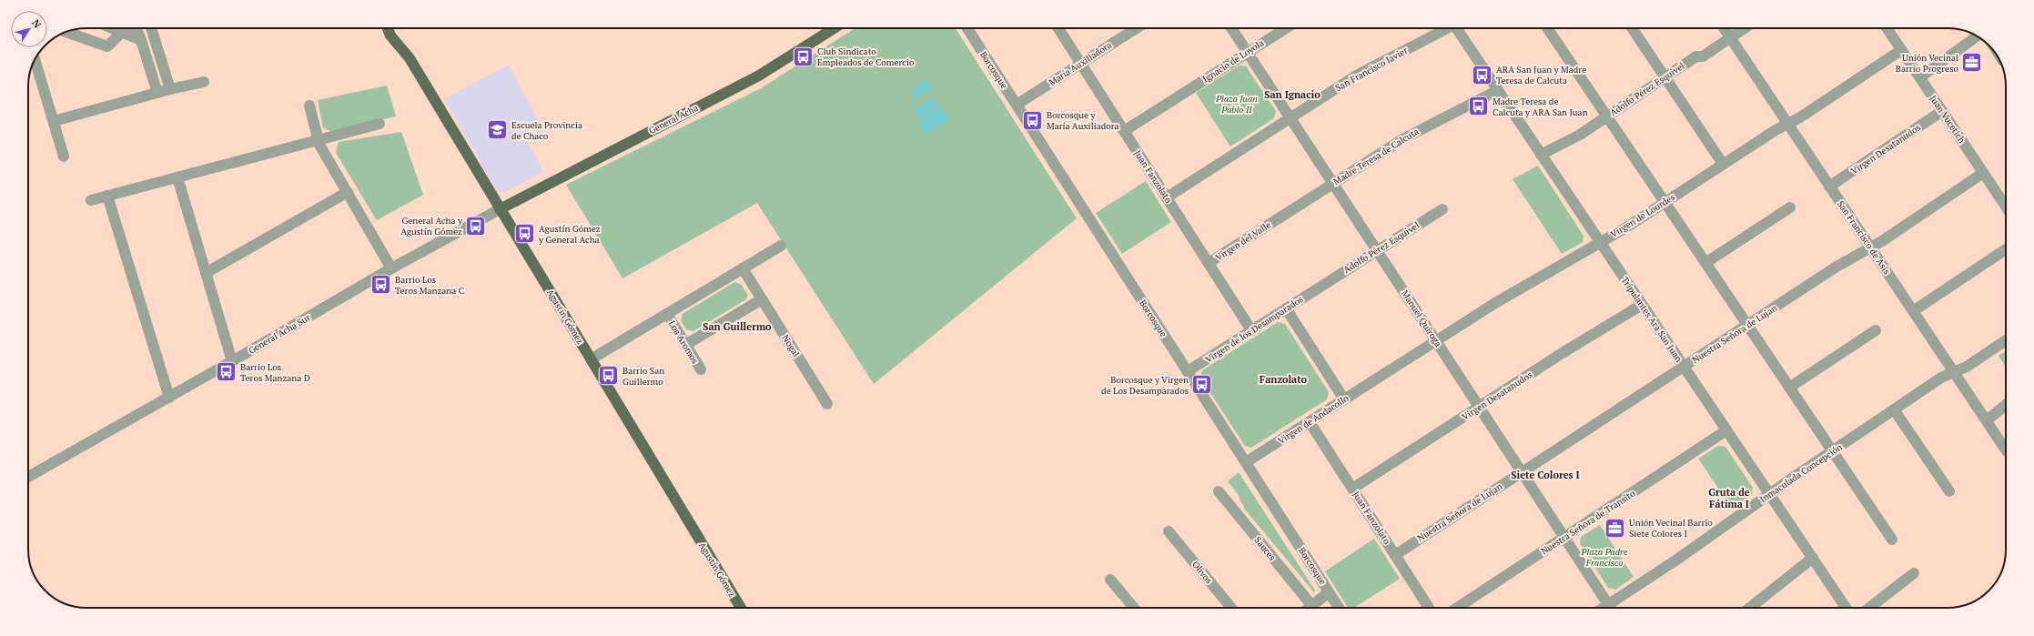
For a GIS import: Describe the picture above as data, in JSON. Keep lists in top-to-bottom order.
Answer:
{
  "streets": {
    "main road": ["General Acha", "Agustín Gómez"],
    "street": [
      "Ignacio de Loyola",
      "María Auxiliadora",
      "San Francisco Javier",
      "Borcosque",
      "Adolfo Pérez Esquivel",
      "Juan Vucetich",
      "Virgen Desatanudos",
      "Madre Teresa de Calcuta",
      "Juan Fanzolato",
      "Virgen de Lourdes",
      "San Francisco de Asis",
      "Virgen del Valle",
      "Manuel Quiroga",
      "Tripulantes Ara San Juan",
      "Virgen de los Desamparados",
      "General Acha Sur",
      "Nuestra Señora de Lujan",
      "Loa Aromos",
      "Nogal",
      "Virgen de Andacollo",
      "Inmaculada Concepción",
      "Nuestra Señora de Transito",
      "Sauces",
      "Olivos"
    ]
  },
  "crossings": [
    ["Ignacio de Loyola", "Juan Fanzolato"],
    ["Ignacio de Loyola", "Manuel Quiroga"],
    ["María Auxiliadora", "Borcosque"],
    ["María Auxiliadora", "Juan Fanzolato"],
    ["San Francisco Javier", "Juan Fanzolato"],
    ["San Francisco Javier", "Manuel Quiroga"],
    ["Borcosque", "Virgen de los Desamparados"],
    ["Borcosque", "Virgen de Andacollo"],
    ["Adolfo Pérez Esquivel", "San Francisco de Asis"],
    ["Adolfo Pérez Esquivel", "Manuel Quiroga"],
    ["Adolfo Pérez Esquivel", "Tripulantes Ara San Juan"],
    ["Adolfo Pérez Esquivel", "Virgen de los Desamparados"],
    ["General Acha", "Agustín Gómez"],
    ["General Acha", "General Acha Sur"],
    ["Juan Vucetich", "Virgen Desatanudos"],
    ["Juan Vucetich", "Virgen de Lourdes"],
    ["Juan Vucetich", "Nuestra Señora de Lujan"],
    ["Virgen Desatanudos", "Juan Fanzolato"],
    ["Virgen Desatanudos", "San Francisco de Asis"],
    ["Virgen Desatanudos", "Manuel Quiroga"],
    ["Virgen Desatanudos", "Tripulantes Ara San Juan"],
    ["Madre Teresa de Calcuta", "Virgen del Valle"],
    ["Madre Teresa de Calcuta", "Manuel Quiroga"],
    ["Madre Teresa de Calcuta", "Tripulantes Ara San Juan"],
    ["Juan Fanzolato", "Virgen del Valle"],
    ["Juan Fanzolato", "Virgen de los Desamparados"],
    ["Juan Fanzolato", "Nuestra Señora de Lujan"],
    ["Juan Fanzolato", "Virgen de Andacollo"],
    ["Virgen de Lourdes", "San Francisco de Asis"],
    ["Virgen de Lourdes", "Manuel Quiroga"],
    ["Virgen de Lourdes", "Tripulantes Ara San Juan"],
    ["Virgen de Lourdes", "Virgen de Andacollo"],
    ["San Francisco de Asis", "Nuestra Señora de Lujan"],
    ["San Francisco de Asis", "Inmaculada Concepción"],
    ["Agustín Gómez", "General Acha Sur"],
    ["Manuel Quiroga", "Nuestra Señora de Lujan"],
    ["Manuel Quiroga", "Inmaculada Concepción"],
    ["Manuel Quiroga", "Nuestra Señora de Transito"],
    ["Tripulantes Ara San Juan", "Nuestra Señora de Lujan"],
    ["Tripulantes Ara San Juan", "Inmaculada Concepción"],
    ["Tripulantes Ara San Juan", "Nuestra Señora de Transito"]
  ],
  "districts": [
    "San Ignacio",
    "San Guillermo",
    "Fanzolato",
    "Siete Colores I",
    "Gruta de Fátima I"
  ],
  "parks": ["Plaza Juan Pablo II", "Plaza Padre Francisco"],
  "places": {
    "bus stop": [
      "Club Sindicato Empleados de Comercio",
      "ARA San Juan y Madre Teresa de Calcuta",
      "Madre Teresa de Calcuta y ARA San Juan",
      "Borcosque y María Auxiliadora",
      "General Acha y Agustín Gómez",
      "Agustín Gómez y General Acha",
      "Barrio Los Teros Manzana C",
      "Barrio Los Teros Manzana D",
      "Barrio San Guillermo",
      "Borcosque y Virgen de Los Desamparados"
    ],
    "office": ["Unión Vecinal Barrio Progreso", "Unión Vecinal Barrio Siete Colores I"],
    "school or university": ["Escuela Provincia de Chaco"]
  },
  "north": "top right"
}
